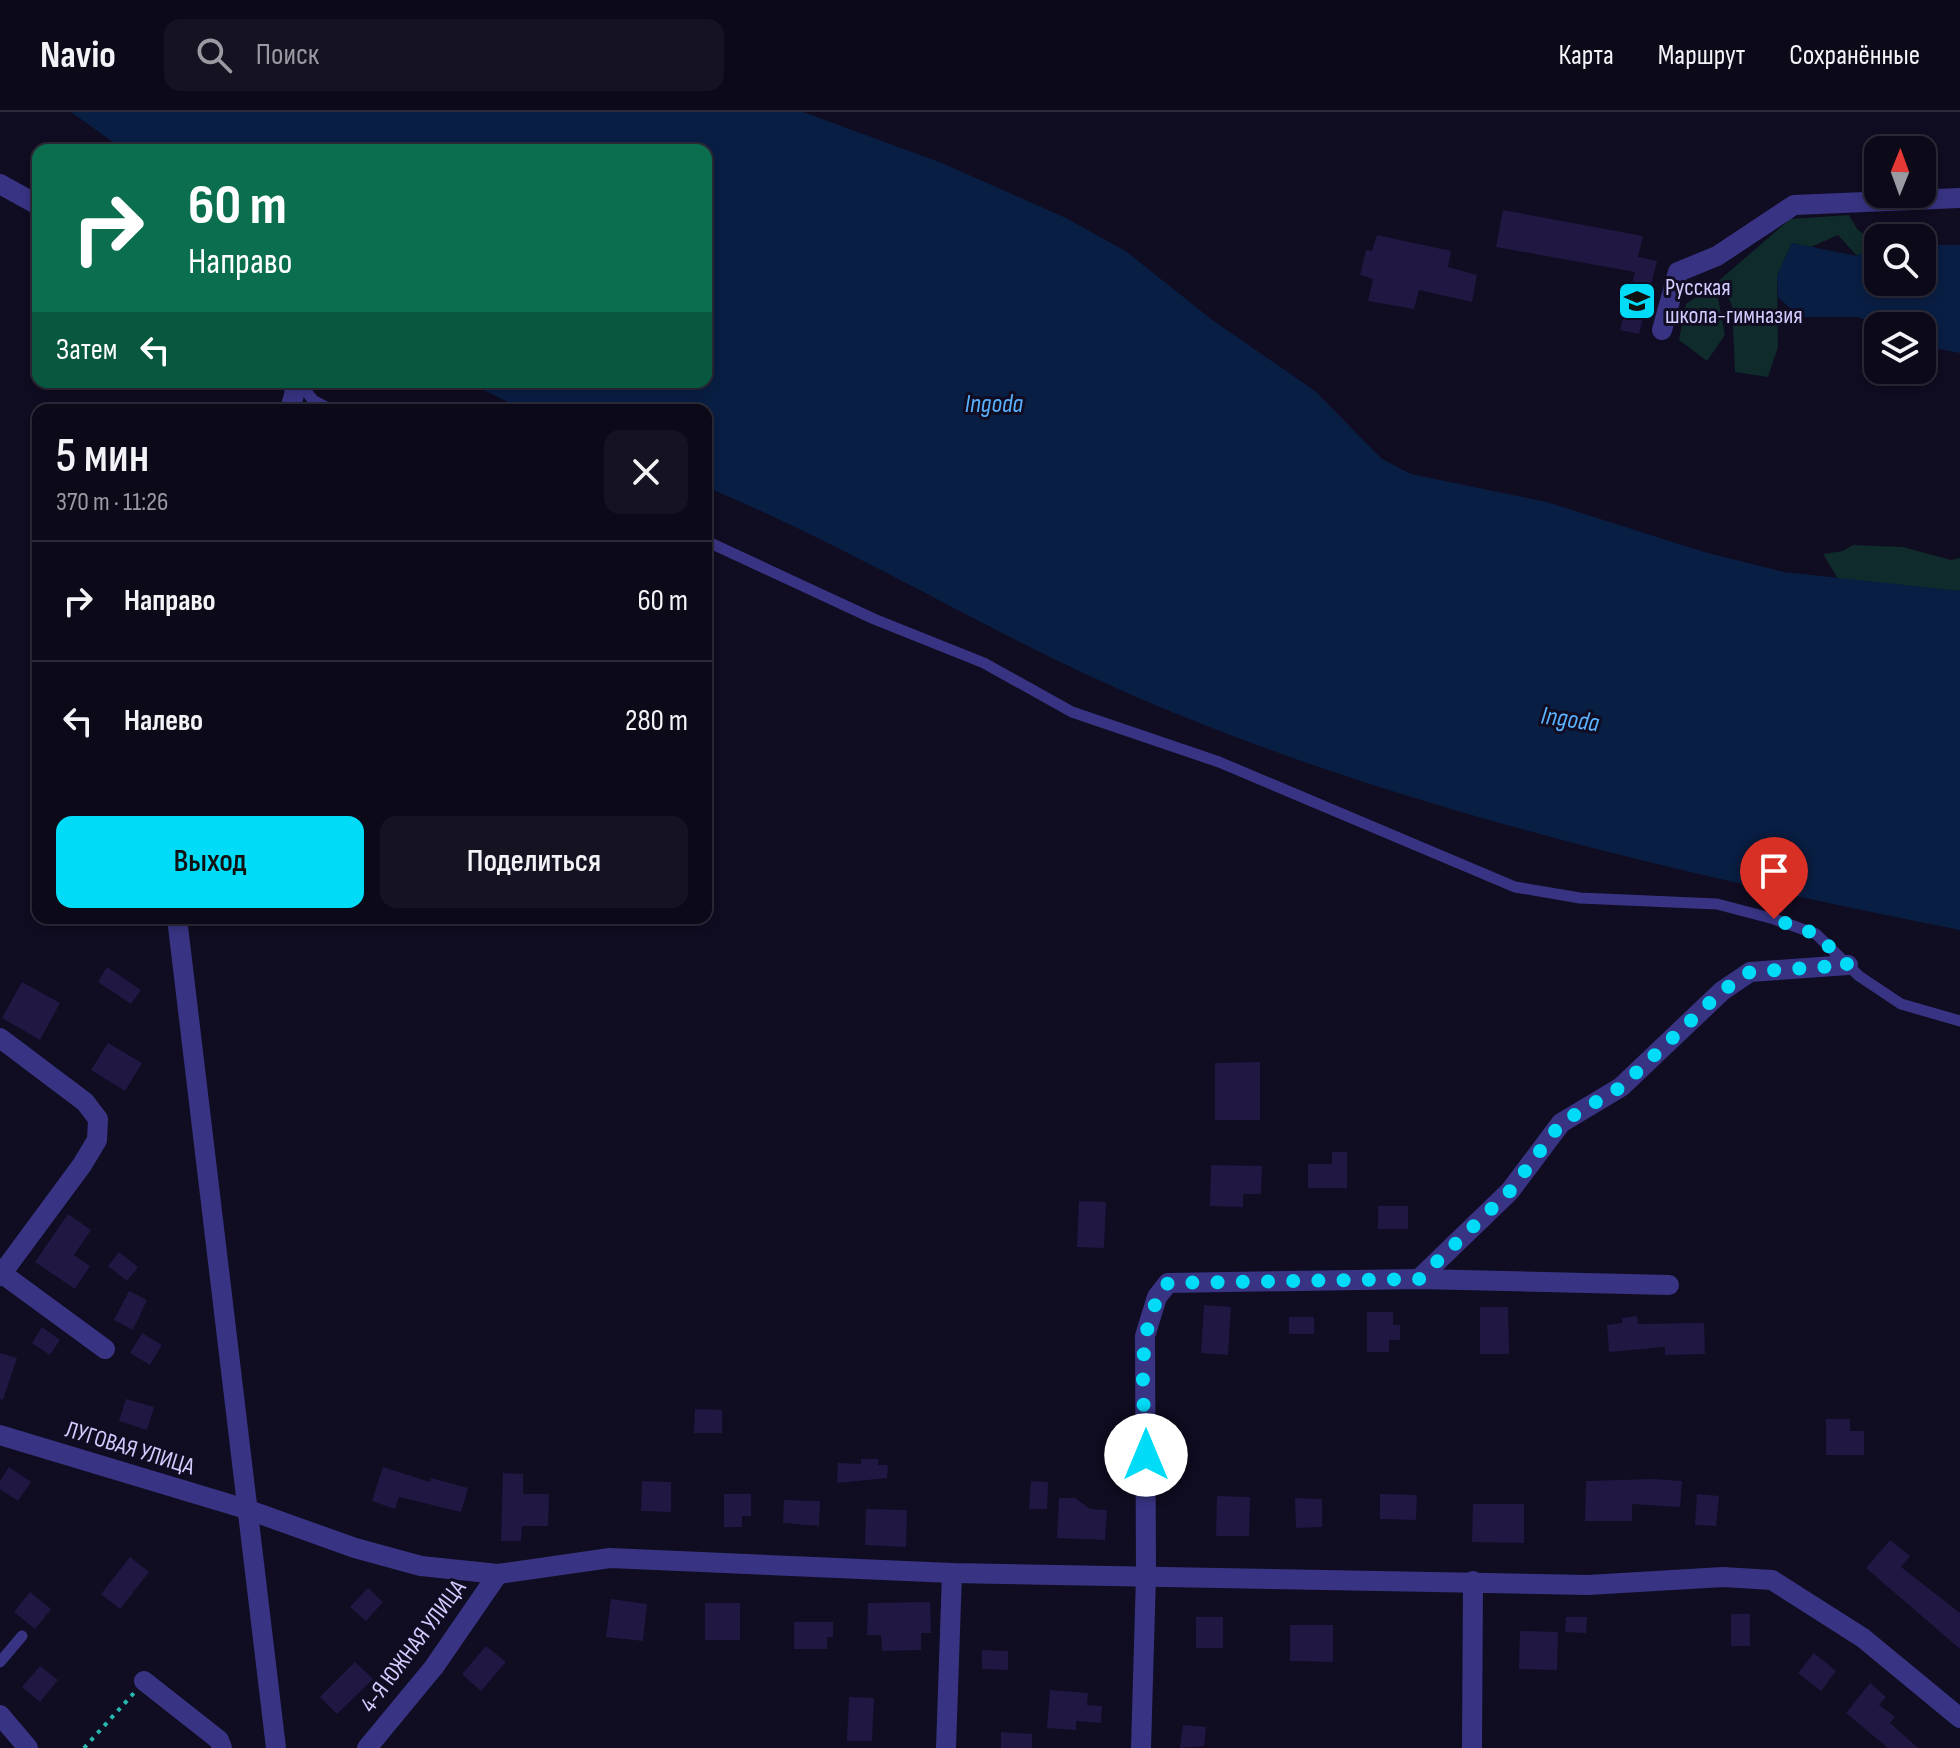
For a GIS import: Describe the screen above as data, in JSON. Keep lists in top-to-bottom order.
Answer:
{
  "streets": {
    "street": ["ЛУГОВАЯ УЛИЦА", "4-Я ЮЖНАЯ УЛИЦА"]
  },
  "crossings": [
    ["ЛУГОВАЯ УЛИЦА", "4-Я ЮЖНАЯ УЛИЦА"]
  ],
  "water": ["Ingoda"],
  "places": {
    "school or university": ["Русская школа-гимназия"]
  },
  "north": "top",
  "page": {
    "header": "Navio",
    "search": "Поиск",
    "nav": ["Карта", "Маршрут", "Сохранённые"],
    "turn": ["60 m", "Направо"],
    "then": "Затем",
    "heading": ["5 мин", "370 m · 11:26"],
    "list": [
      {
        "name": "Направо",
        "value": "60 m"
      },
      {
        "name": "Налево",
        "value": "280 m"
      }
    ],
    "buttons": ["Выход", "Поделиться"]
  }
}
